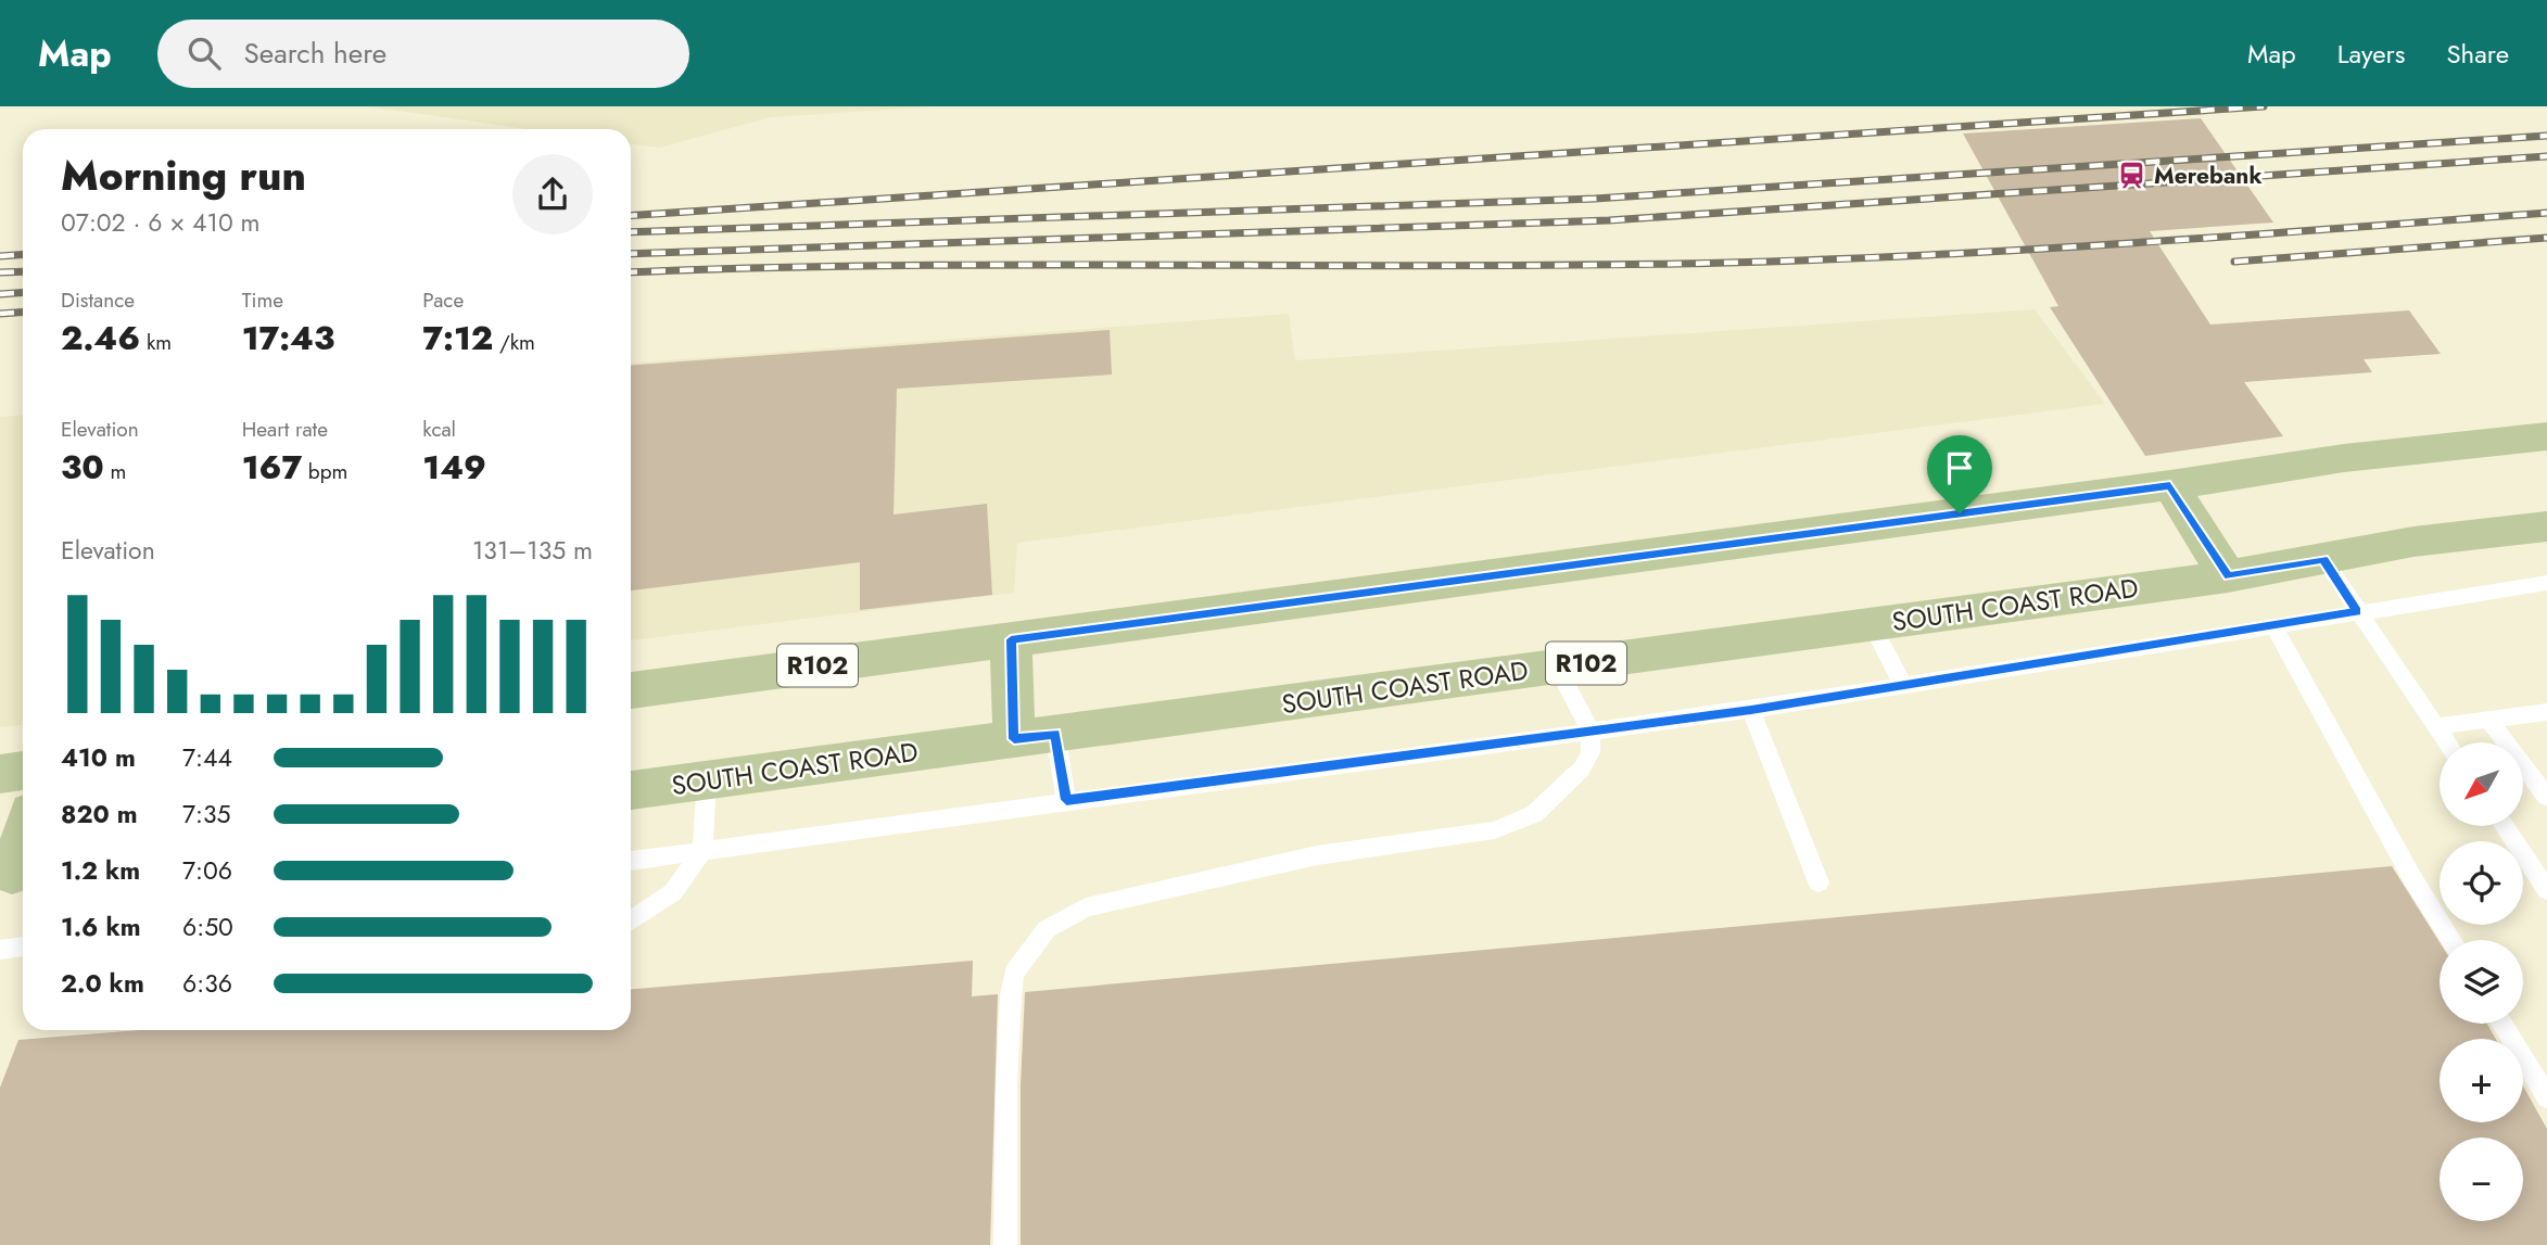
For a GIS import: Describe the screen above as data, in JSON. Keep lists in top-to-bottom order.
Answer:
{
  "streets": {
    "main road": ["SOUTH COAST ROAD", "R102"]
  },
  "places": {
    "station": ["Merebank"]
  },
  "north": "bottom left",
  "page": {
    "header": "Map",
    "search": "Search here",
    "nav": ["Map", "Layers", "Share"],
    "heading": ["Morning run", "07:02 · 6 × 410 m"],
    "stats": [
      ["Distance", "2.46 km"],
      ["Time", "17:43"],
      ["Pace", "7:12 /km"],
      ["Elevation", "30 m"],
      ["Heart rate", "167 bpm"],
      ["kcal", "149"]
    ],
    "chart": ["Elevation", "131–135 m"],
    "list": [
      {
        "name": "410 m",
        "note": "7:44"
      },
      {
        "name": "820 m",
        "note": "7:35"
      },
      {
        "name": "1.2 km",
        "note": "7:06"
      },
      {
        "name": "1.6 km",
        "note": "6:50"
      },
      {
        "name": "2.0 km",
        "note": "6:36"
      }
    ],
    "map_buttons": ["+", "−"]
  }
}
